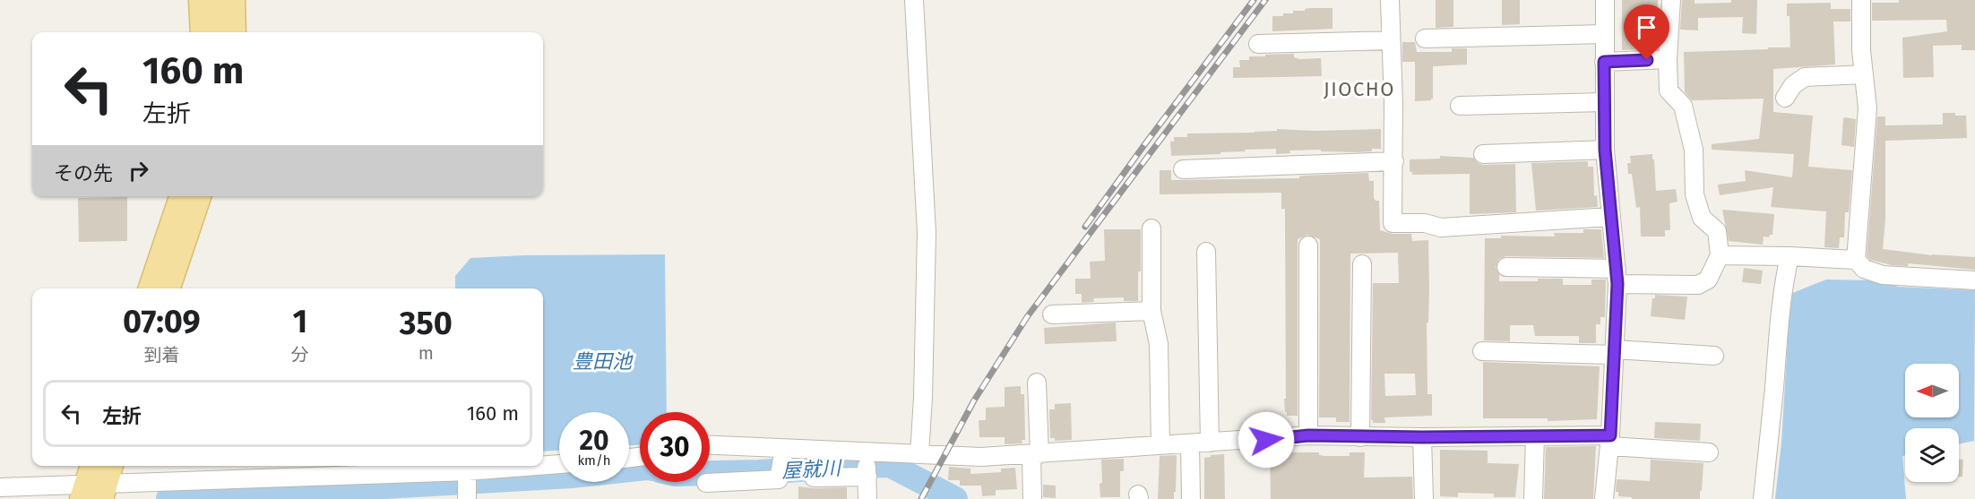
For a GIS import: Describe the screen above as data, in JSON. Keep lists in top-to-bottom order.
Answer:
{
  "districts": ["JIOCHO"],
  "water": ["豊田池", "屋就川"],
  "north": "left",
  "page": {
    "turn": ["160 m", "左折"],
    "then": "その先",
    "eta": [
      "07:09",
      "到着",
      "1",
      "分",
      "350",
      "m"
    ],
    "list": [
      {
        "name": "左折",
        "value": "160 m"
      }
    ],
    "speed": "20 km/h",
    "limit": "30"
  }
}
